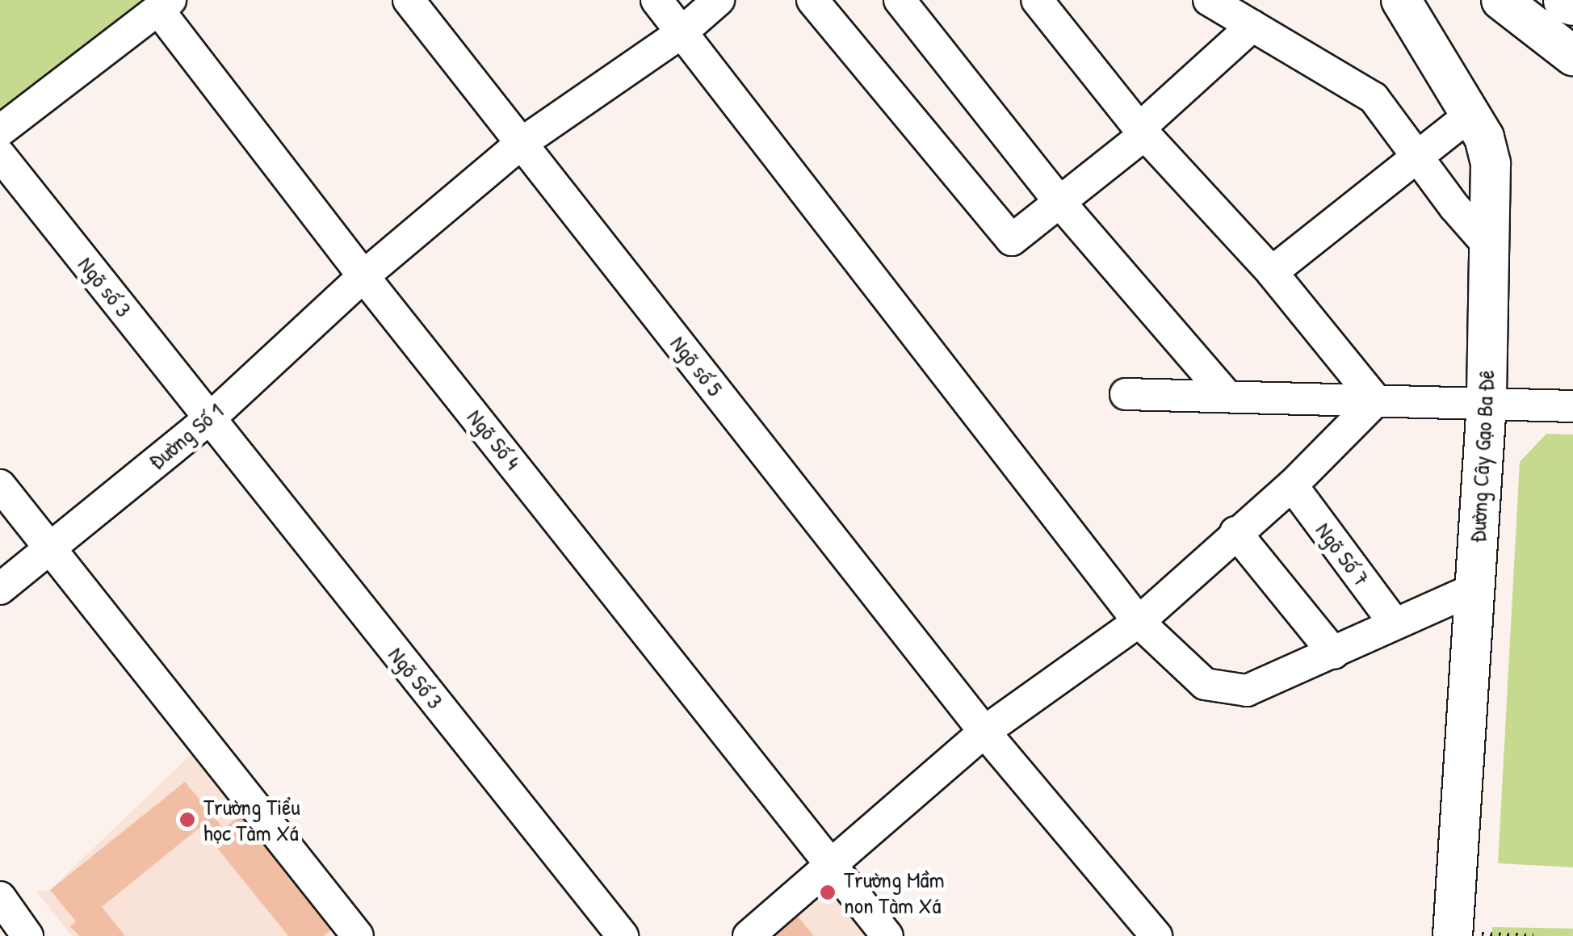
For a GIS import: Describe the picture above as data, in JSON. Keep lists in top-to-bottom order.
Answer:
{
  "streets": {
    "street": [
      "Ngõ số 3",
      "Ngõ số 5",
      "Đường Số 1",
      "Ngõ Số 4",
      "Đường Cây Gạo Ba Đê",
      "Ngõ Số 7",
      "Ngõ Số 3"
    ]
  },
  "crossings": [
    ["Ngõ số 3", "Đường Số 1"],
    ["Ngõ số 3", "Ngõ Số 3"],
    ["Ngõ số 5", "Đường Số 1"],
    ["Đường Số 1", "Ngõ Số 4"],
    ["Đường Số 1", "Ngõ Số 3"]
  ],
  "places": ["Trường Tiểu học Tàm Xá", "Trường Mầm non Tàm Xá"]
}
